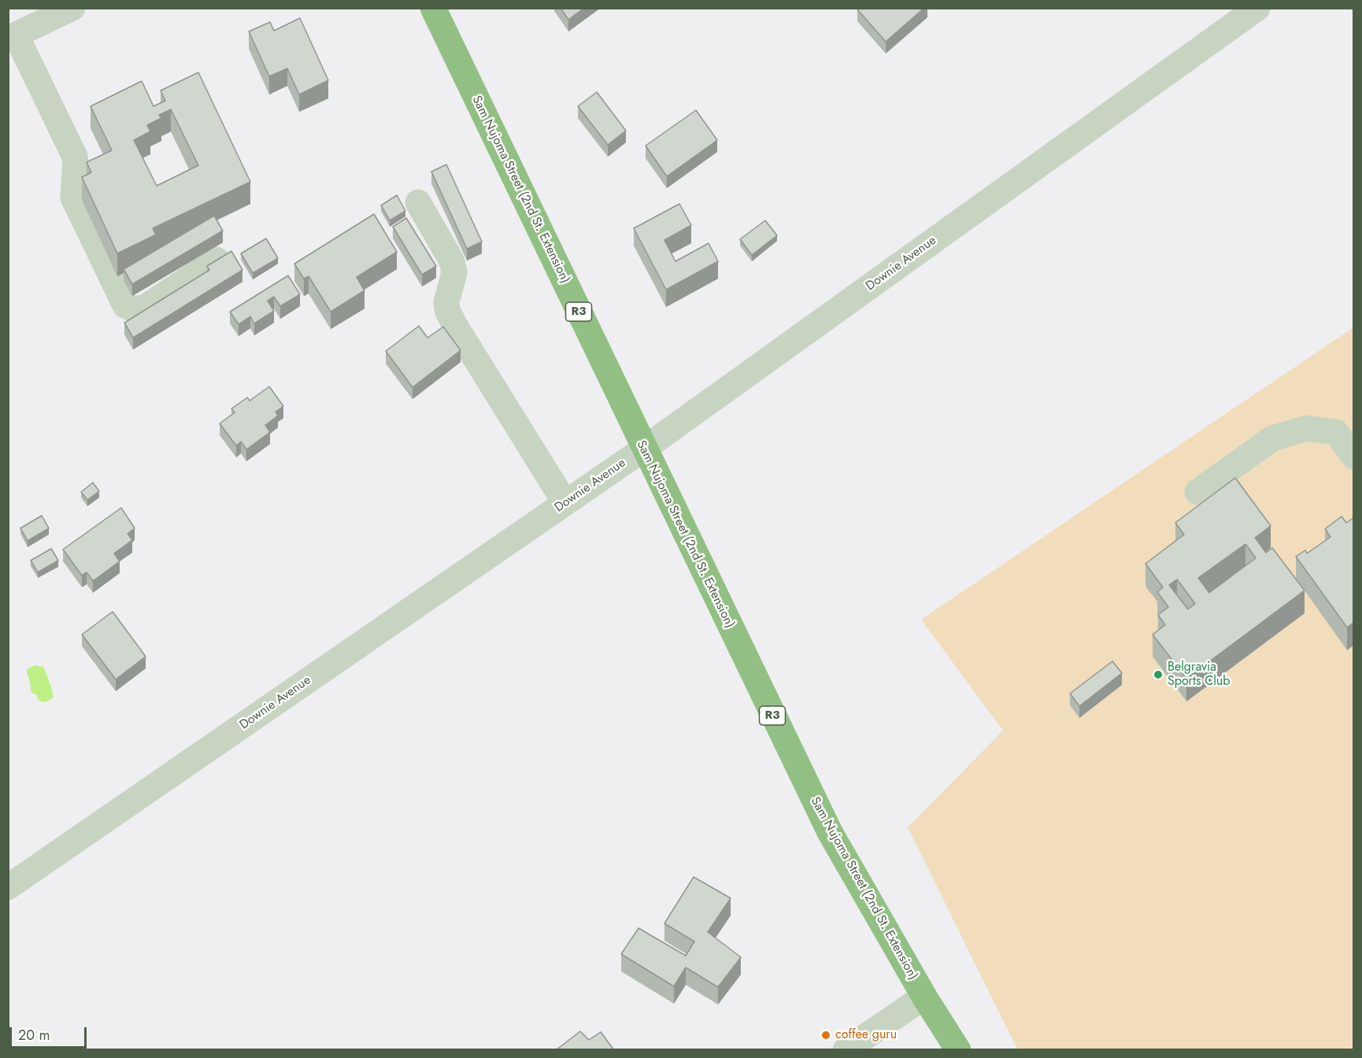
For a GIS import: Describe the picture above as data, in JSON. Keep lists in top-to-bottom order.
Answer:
{
  "streets": {
    "highway": ["Sam Nujoma Street (2nd St. Extension)", "R3"],
    "street": ["Downie Avenue"]
  },
  "crossings": [
    ["Sam Nujoma Street (2nd St. Extension)", "Downie Avenue"]
  ],
  "places": ["Belgravia Sports Club", "coffee guru"],
  "scale_bar": "20 m"
}
